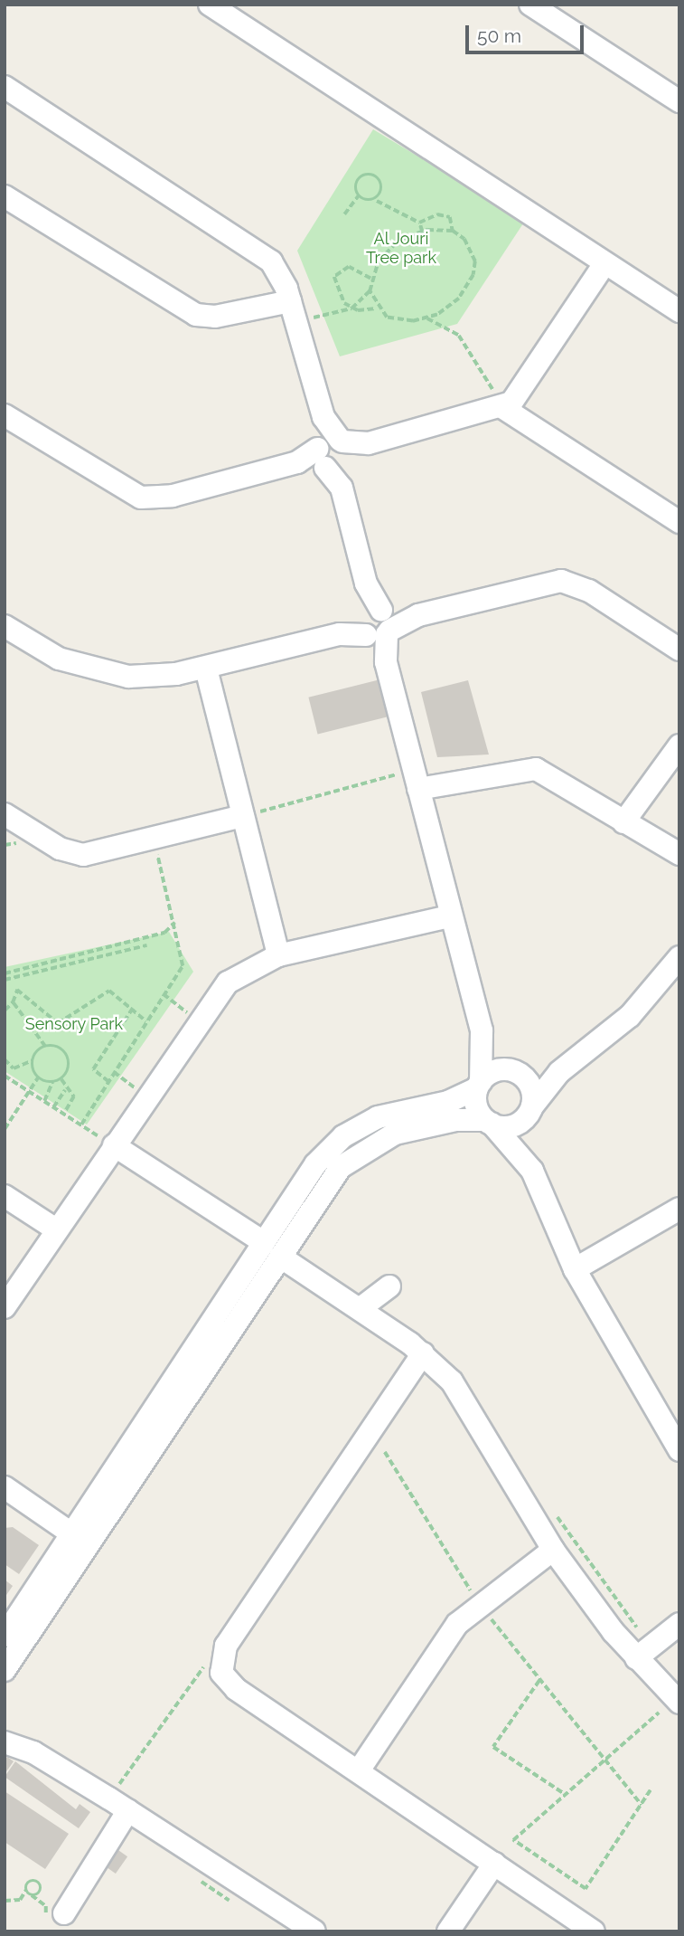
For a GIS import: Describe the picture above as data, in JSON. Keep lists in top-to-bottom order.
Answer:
{
  "parks": ["Al Jouri Tree park", "Sensory Park"],
  "scale_bar": "50 m"
}
